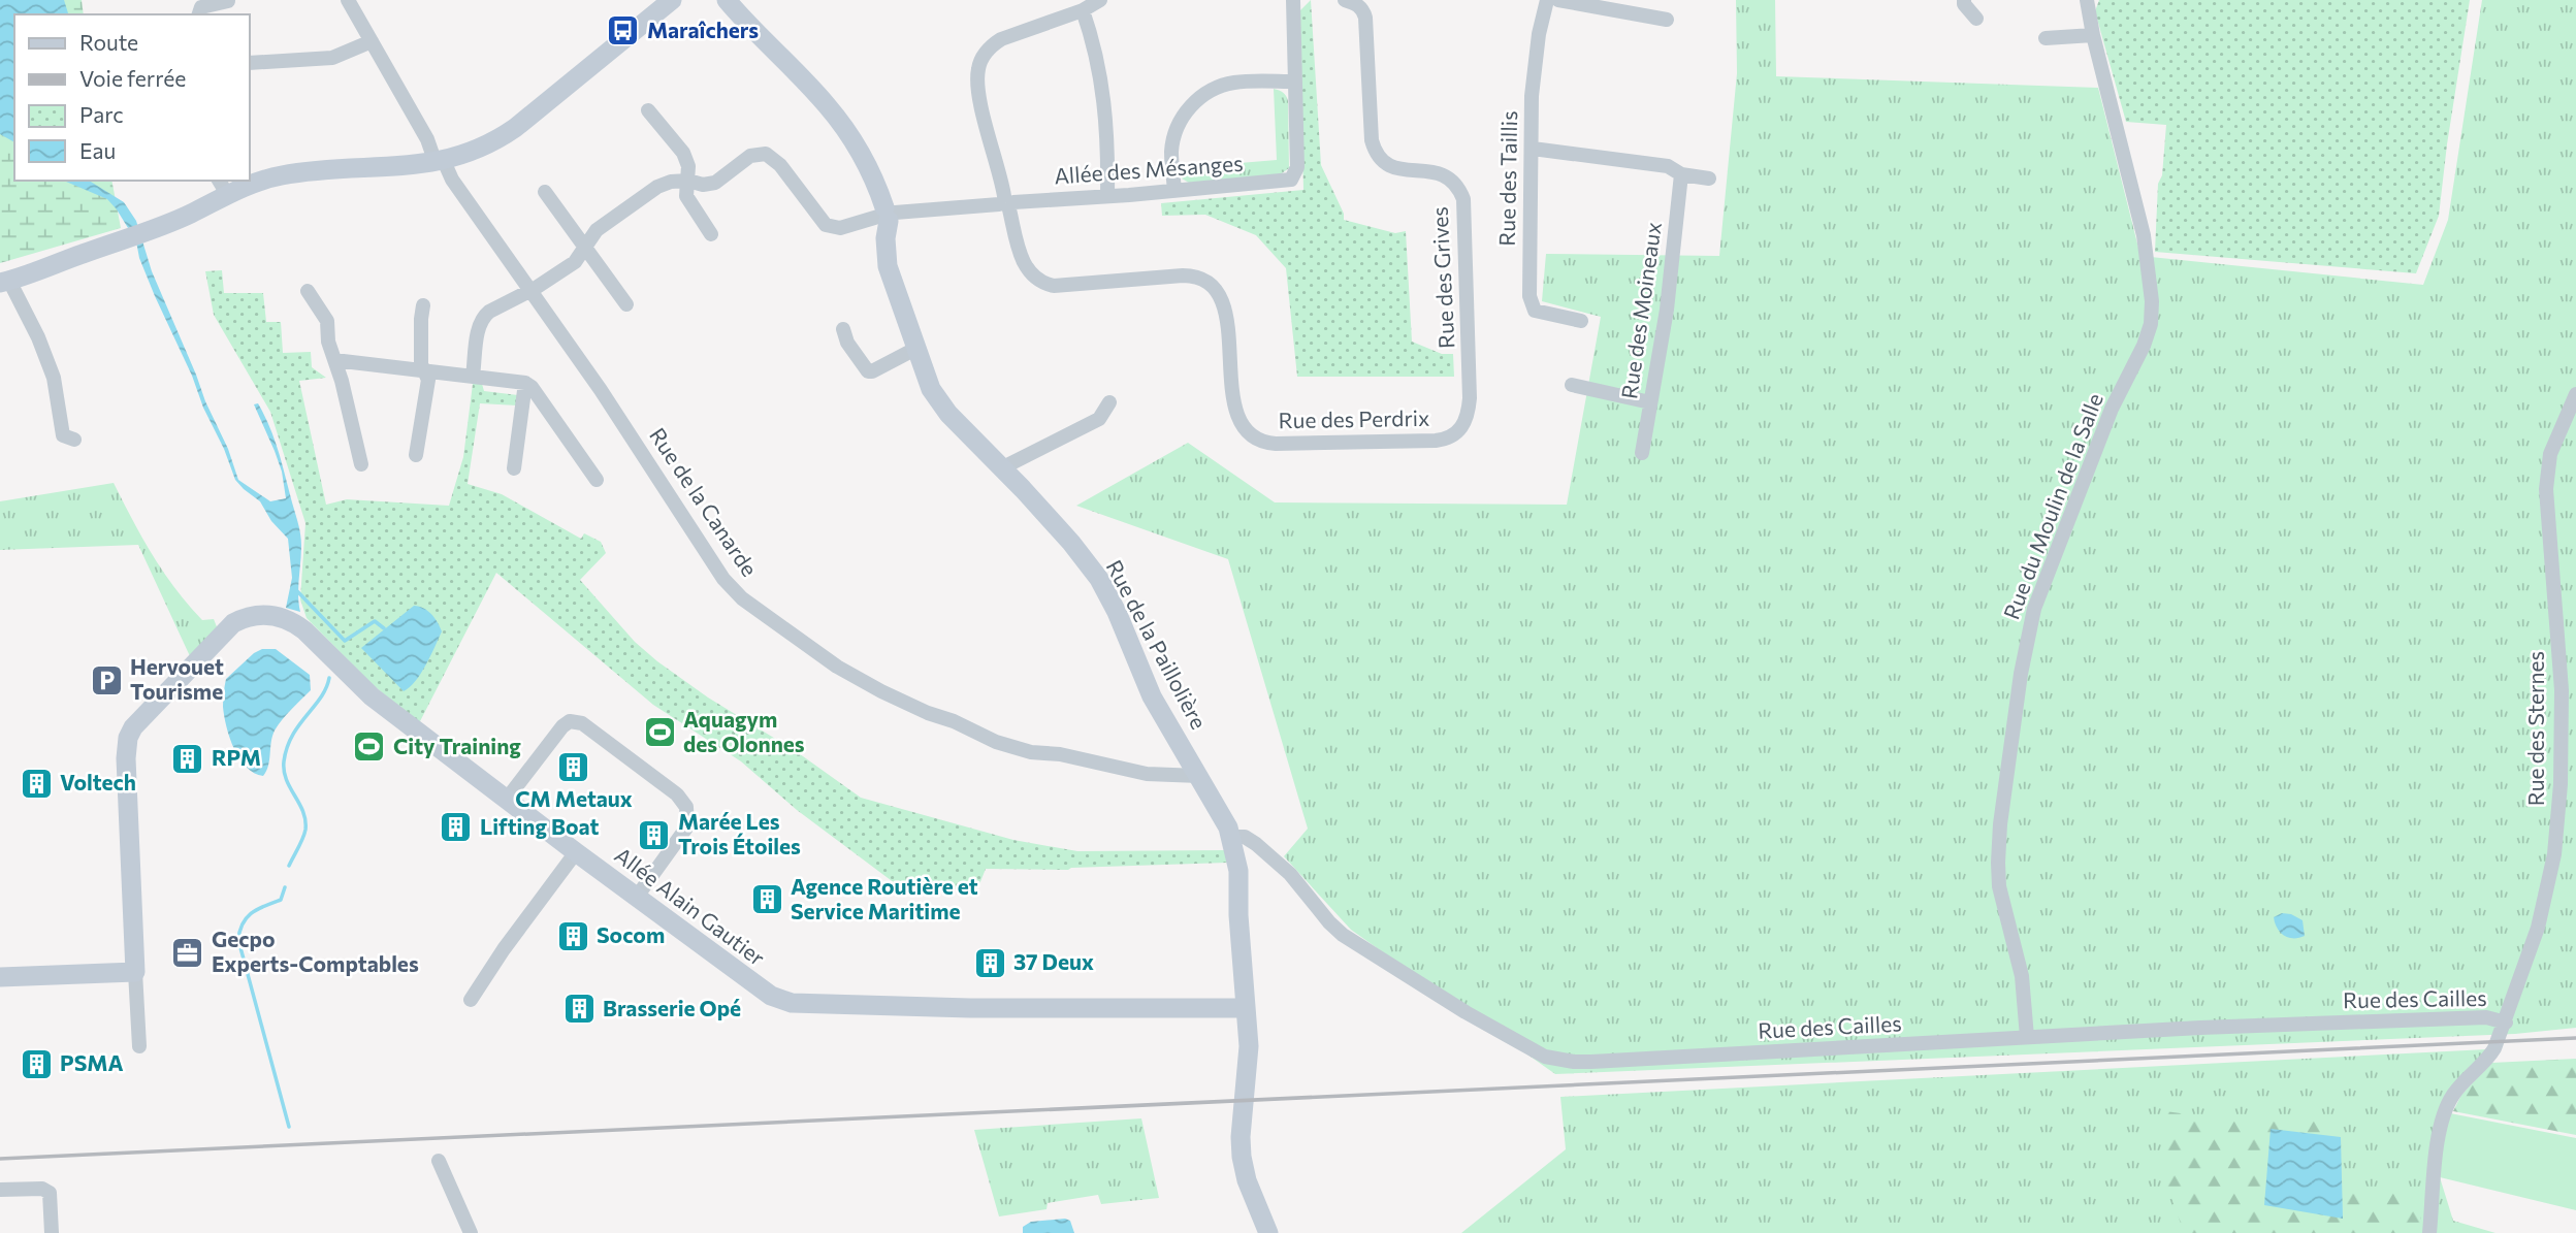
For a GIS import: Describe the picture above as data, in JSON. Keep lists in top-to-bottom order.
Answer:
{
  "streets": {
    "street": [
      "Allée des Mésanges",
      "Rue des Taillis",
      "Rue des Grives",
      "Rue des Moineaux",
      "Rue des Perdrix",
      "Rue de la Canarde",
      "Rue du Moulin de la Salle",
      "Rue de la Paillolière",
      "Rue des Sternes",
      "Allée Alain Gautier",
      "Rue des Cailles"
    ]
  },
  "crossings": [
    ["Allée des Mésanges", "Rue des Perdrix"],
    ["Allée des Mésanges", "Rue de la Paillolière"],
    ["Rue des Grives", "Rue des Perdrix"],
    ["Rue de la Canarde", "Rue de la Paillolière"],
    ["Rue du Moulin de la Salle", "Rue des Cailles"],
    ["Rue de la Paillolière", "Allée Alain Gautier"],
    ["Rue de la Paillolière", "Rue des Cailles"],
    ["Rue des Sternes", "Rue des Cailles"]
  ],
  "places": {
    "bus stop": ["Maraîchers"],
    "parking": ["Hervouet Tourisme"],
    "sports": ["Aquagym des Olonnes", "City Training"],
    "building": [
      "RPM",
      "CM Metaux",
      "Voltech",
      "Lifting Boat",
      "Marée Les Trois Étoiles",
      "Agence Routière et Service Maritime",
      "Socom",
      "37 Deux",
      "Brasserie Opé",
      "PSMA"
    ],
    "office": ["Gecpo Experts-Comptables"]
  },
  "legend": [
    "Route",
    "Voie ferrée",
    "Parc",
    "Eau"
  ]
}
